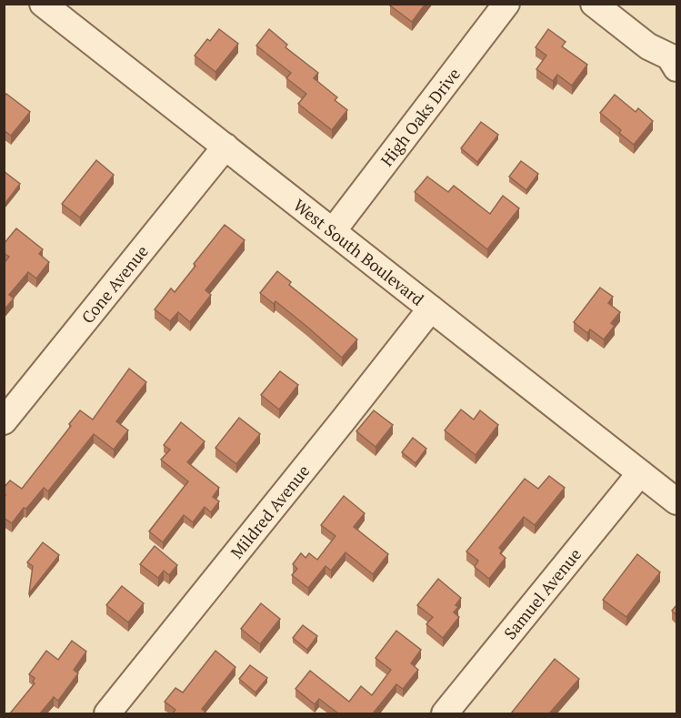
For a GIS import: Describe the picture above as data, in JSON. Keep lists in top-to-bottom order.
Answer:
{
  "streets": {
    "street": [
      "High Oaks Drive",
      "West South Boulevard",
      "Cone Avenue",
      "Mildred Avenue",
      "Samuel Avenue"
    ]
  },
  "crossings": [
    ["High Oaks Drive", "West South Boulevard"],
    ["West South Boulevard", "Cone Avenue"],
    ["West South Boulevard", "Mildred Avenue"],
    ["West South Boulevard", "Samuel Avenue"]
  ]
}
